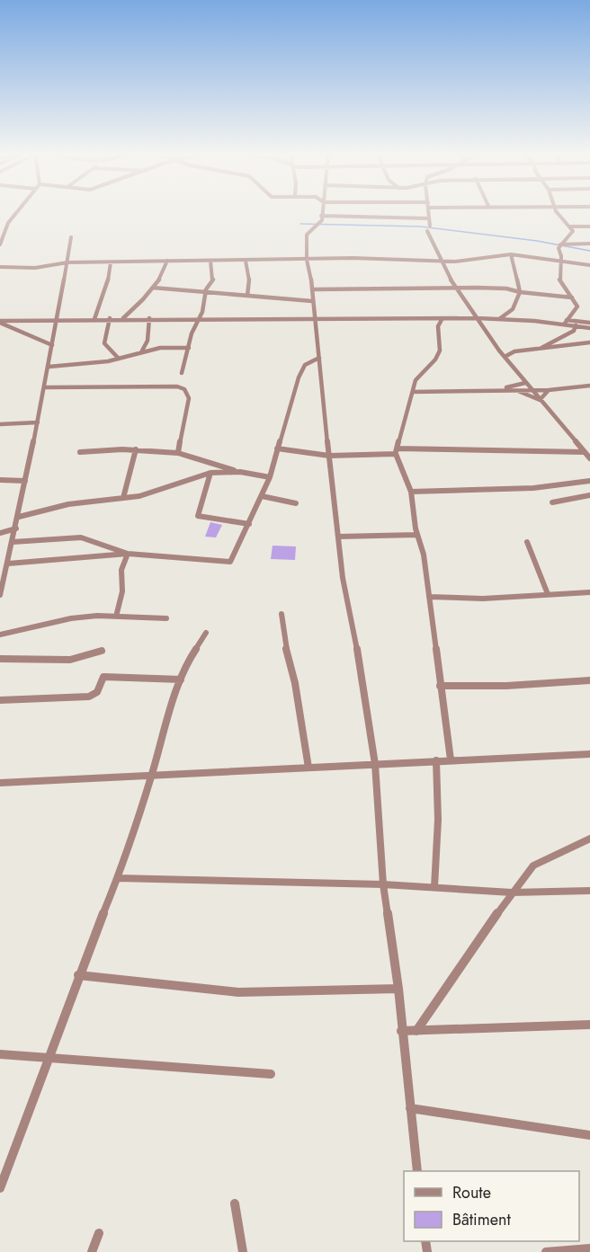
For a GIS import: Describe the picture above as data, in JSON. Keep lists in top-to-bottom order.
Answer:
{
  "legend": ["Route", "Bâtiment"]
}
